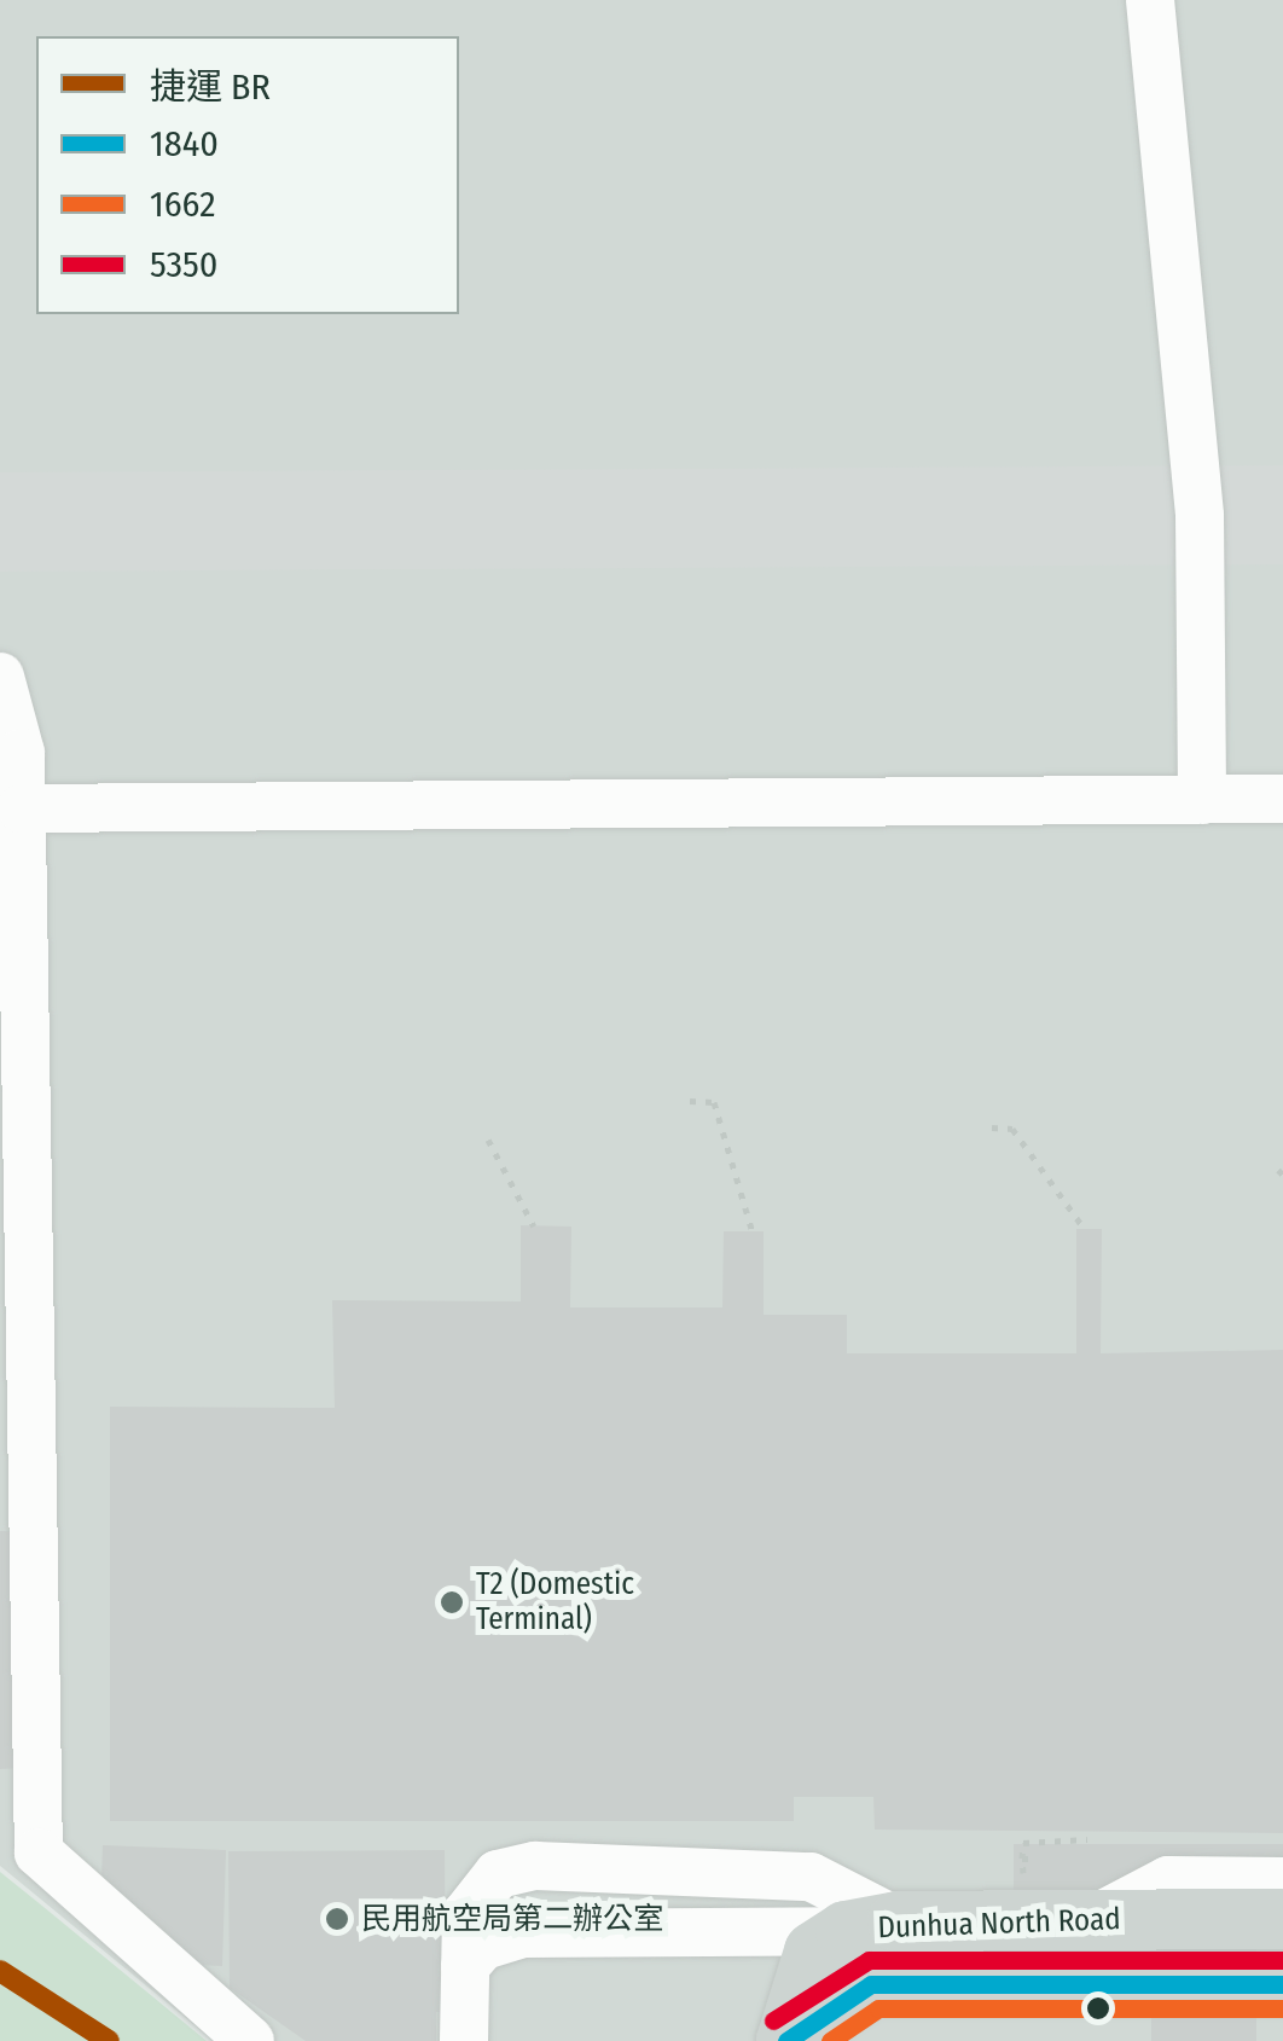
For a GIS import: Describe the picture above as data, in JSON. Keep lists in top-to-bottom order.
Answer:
{
  "streets": {
    "main road": ["Dunhua North Road"]
  },
  "places": ["T2 (Domestic Terminal)", "民用航空局第二辦公室"],
  "lines": [
    "transit line 5350",
    "metro line BR",
    "transit line 1840",
    "transit line 1662"
  ],
  "legend": [
    "捷運 BR",
    "1840",
    "1662",
    "5350"
  ]
}
